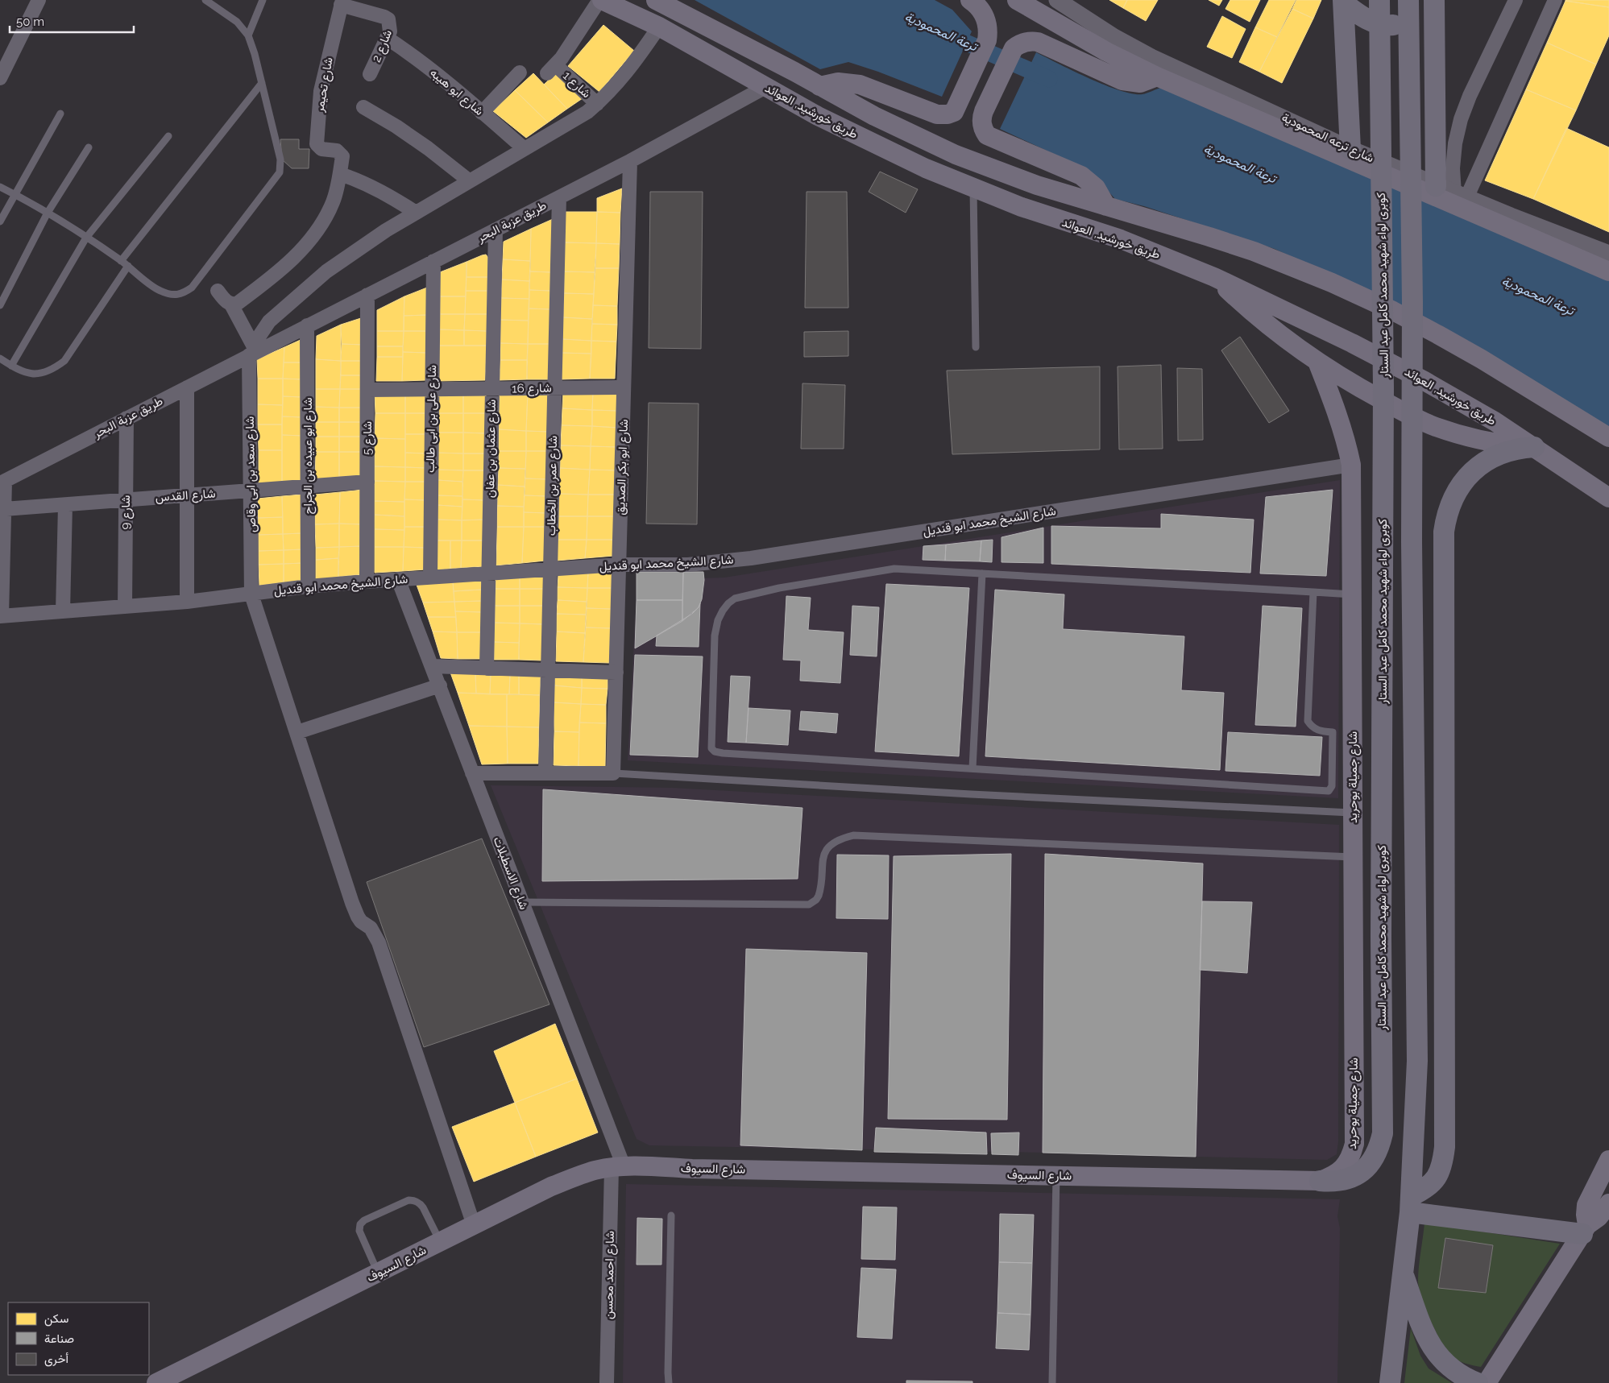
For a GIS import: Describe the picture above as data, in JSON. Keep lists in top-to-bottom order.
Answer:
{
  "streets": {
    "main road": [
      "طريق خورشيد, العوائد",
      "كوبرى لواء شهيد محمد كامل عبد الستار",
      "شارع جميلة بوحريد",
      "شارع السيوف"
    ],
    "street": [
      "شارع 2",
      "شارع تحيمر",
      "شارع 1",
      "شارع ابو هيبه",
      "شارع ترعه المحمودية",
      "طريق عزبة البحر",
      "شارع 16",
      "شارع على بن ابى طالب",
      "شارع 5",
      "شارع عثمان بن عفان",
      "شارع ابو عبيده بن الجراح",
      "شارع ابو بكر الصديق",
      "شارع سعد بن ابى وقاص",
      "شارع عمر بن الخطاب",
      "شارع القدس",
      "شارع 9",
      "شارع الشيخ محمد ابو قنديل",
      "شارع الاسطبلات",
      "شارع احمد محسن"
    ]
  },
  "crossings": [
    ["شارع 2", "شارع تحيمر"],
    ["شارع 2", "شارع ابو هيبه"],
    ["شارع 1", "طريق خورشيد, العوائد"],
    ["طريق خورشيد, العوائد", "طريق عزبة البحر"],
    ["طريق عزبة البحر", "شارع على بن ابى طالب"],
    ["طريق عزبة البحر", "شارع 5"],
    ["طريق عزبة البحر", "شارع عثمان بن عفان"],
    ["طريق عزبة البحر", "شارع ابو عبيده بن الجراح"],
    ["طريق عزبة البحر", "شارع ابو بكر الصديق"],
    ["طريق عزبة البحر", "شارع سعد بن ابى وقاص"],
    ["طريق عزبة البحر", "شارع عمر بن الخطاب"],
    ["طريق عزبة البحر", "شارع 9"],
    ["كوبرى لواء شهيد محمد كامل عبد الستار", "شارع جميلة بوحريد"],
    ["كوبرى لواء شهيد محمد كامل عبد الستار", "شارع السيوف"],
    ["شارع 16", "شارع على بن ابى طالب"],
    ["شارع 16", "شارع 5"],
    ["شارع 16", "شارع عثمان بن عفان"],
    ["شارع 16", "شارع ابو بكر الصديق"],
    ["شارع 16", "شارع عمر بن الخطاب"],
    ["شارع على بن ابى طالب", "شارع الشيخ محمد ابو قنديل"],
    ["شارع 5", "شارع القدس"],
    ["شارع 5", "شارع الشيخ محمد ابو قنديل"],
    ["شارع عثمان بن عفان", "شارع الشيخ محمد ابو قنديل"],
    ["شارع ابو عبيده بن الجراح", "شارع القدس"],
    ["شارع ابو عبيده بن الجراح", "شارع الشيخ محمد ابو قنديل"],
    ["شارع ابو بكر الصديق", "شارع الشيخ محمد ابو قنديل"],
    ["شارع سعد بن ابى وقاص", "شارع القدس"],
    ["شارع سعد بن ابى وقاص", "شارع الشيخ محمد ابو قنديل"],
    ["شارع سعد بن ابى وقاص", "شارع السيوف"],
    ["شارع عمر بن الخطاب", "شارع الشيخ محمد ابو قنديل"],
    ["شارع القدس", "شارع 9"],
    ["شارع 9", "شارع الشيخ محمد ابو قنديل"],
    ["شارع الشيخ محمد ابو قنديل", "شارع جميلة بوحريد"],
    ["شارع الشيخ محمد ابو قنديل", "شارع الاسطبلات"],
    ["شارع جميلة بوحريد", "شارع السيوف"],
    ["شارع الاسطبلات", "شارع السيوف"],
    ["شارع الاسطبلات", "شارع احمد محسن"],
    ["شارع السيوف", "شارع احمد محسن"]
  ],
  "water": ["ترعة المحمودية"],
  "legend": ["سكن", "صناعة", "أخرى"],
  "scale_bar": "50 m"
}
